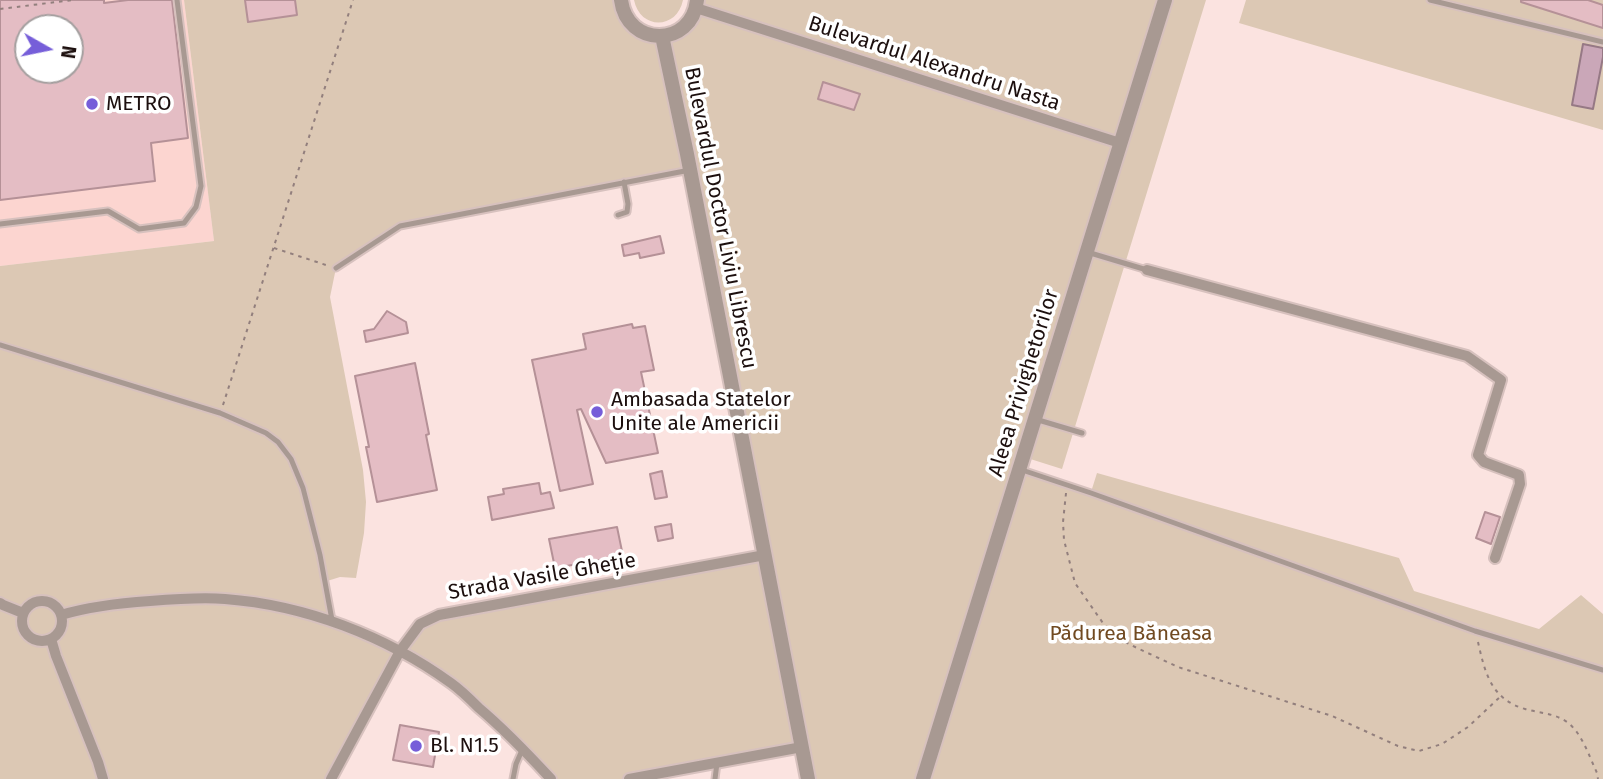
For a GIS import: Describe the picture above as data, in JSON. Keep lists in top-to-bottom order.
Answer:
{
  "streets": {
    "street": [
      "Bulevardul Alexandru Nasta",
      "Bulevardul Doctor Liviu Librescu",
      "Aleea Privighetorilor",
      "Strada Vasile Gheție"
    ]
  },
  "crossings": [
    ["Bulevardul Alexandru Nasta", "Aleea Privighetorilor"],
    ["Bulevardul Doctor Liviu Librescu", "Strada Vasile Gheție"]
  ],
  "parks": ["Pădurea Băneasa"],
  "places": ["METRO", "Ambasada Statelor Unite ale Americii", "Bl. N1.5"],
  "north": "right"
}
